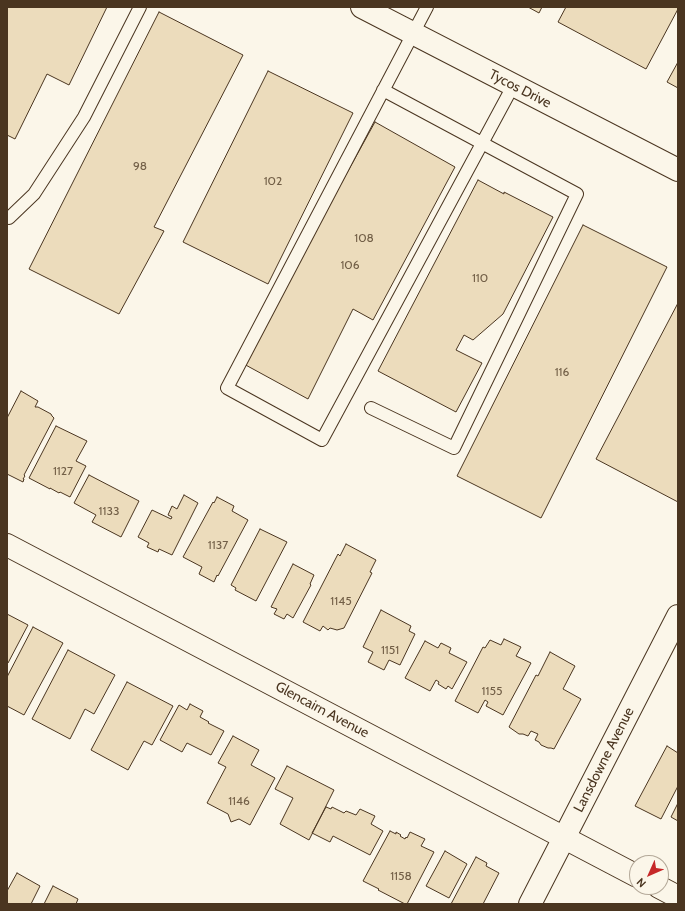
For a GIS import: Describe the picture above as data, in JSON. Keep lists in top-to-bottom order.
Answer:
{
  "streets": {
    "street": ["Tycos Drive", "Glencairn Avenue", "Lansdowne Avenue"]
  },
  "crossings": [
    ["Glencairn Avenue", "Lansdowne Avenue"]
  ],
  "house_numbers": [
    "98",
    "102",
    "108",
    "106",
    "110",
    "116",
    "1127",
    "1133",
    "1137",
    "1145",
    "1151",
    "1155",
    "1146",
    "1158"
  ],
  "north": "bottom left"
}
